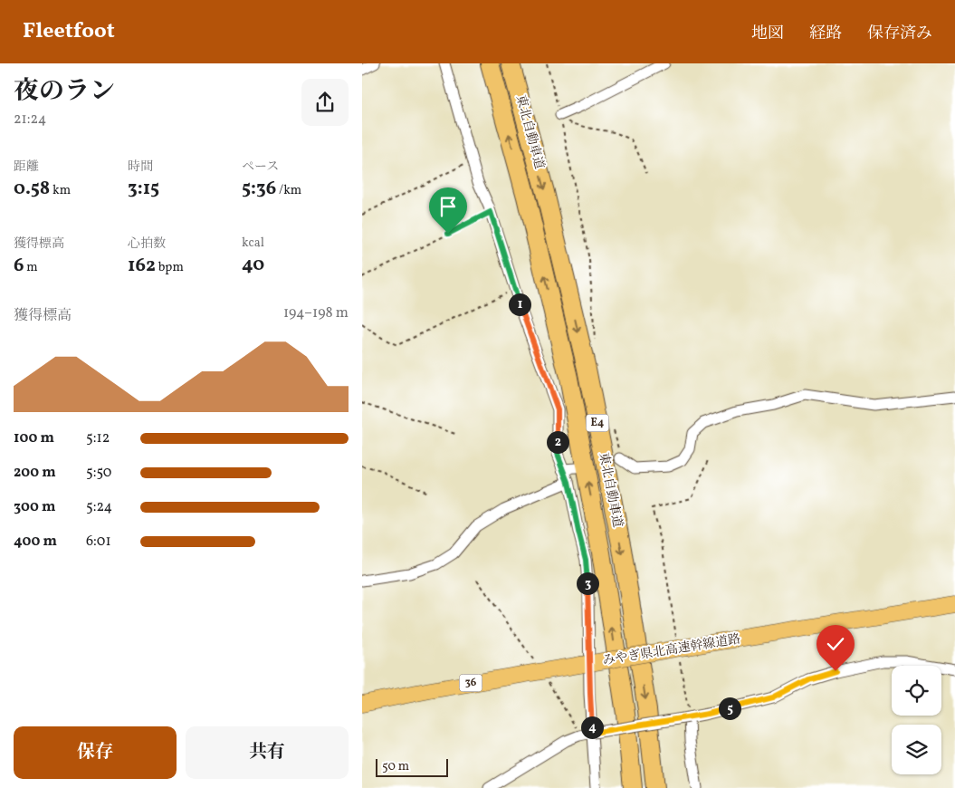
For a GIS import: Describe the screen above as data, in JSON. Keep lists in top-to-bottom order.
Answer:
{
  "streets": {
    "highway": ["東北自動車道", "E4"],
    "main road": ["みやぎ県北高速幹線道路", "36"]
  },
  "scale_bar": "50 m",
  "page": {
    "header": "Fleetfoot",
    "nav": ["地図", "経路", "保存済み"],
    "heading": ["夜のラン", "21:24"],
    "stats": [
      ["距離", "0.58 km"],
      ["時間", "3:15"],
      ["ペース", "5:36 /km"],
      ["獲得標高", "6 m"],
      ["心拍数", "162 bpm"],
      ["kcal", "40"]
    ],
    "pins": [
      "1",
      "2",
      "3",
      "5",
      "4"
    ],
    "chart": ["獲得標高", "194–198 m"],
    "list": [
      {
        "name": "100 m",
        "note": "5:12"
      },
      {
        "name": "200 m",
        "note": "5:50"
      },
      {
        "name": "300 m",
        "note": "5:24"
      },
      {
        "name": "400 m",
        "note": "6:01"
      }
    ],
    "buttons": ["保存", "共有"],
    "scale": "50 m"
  }
}
